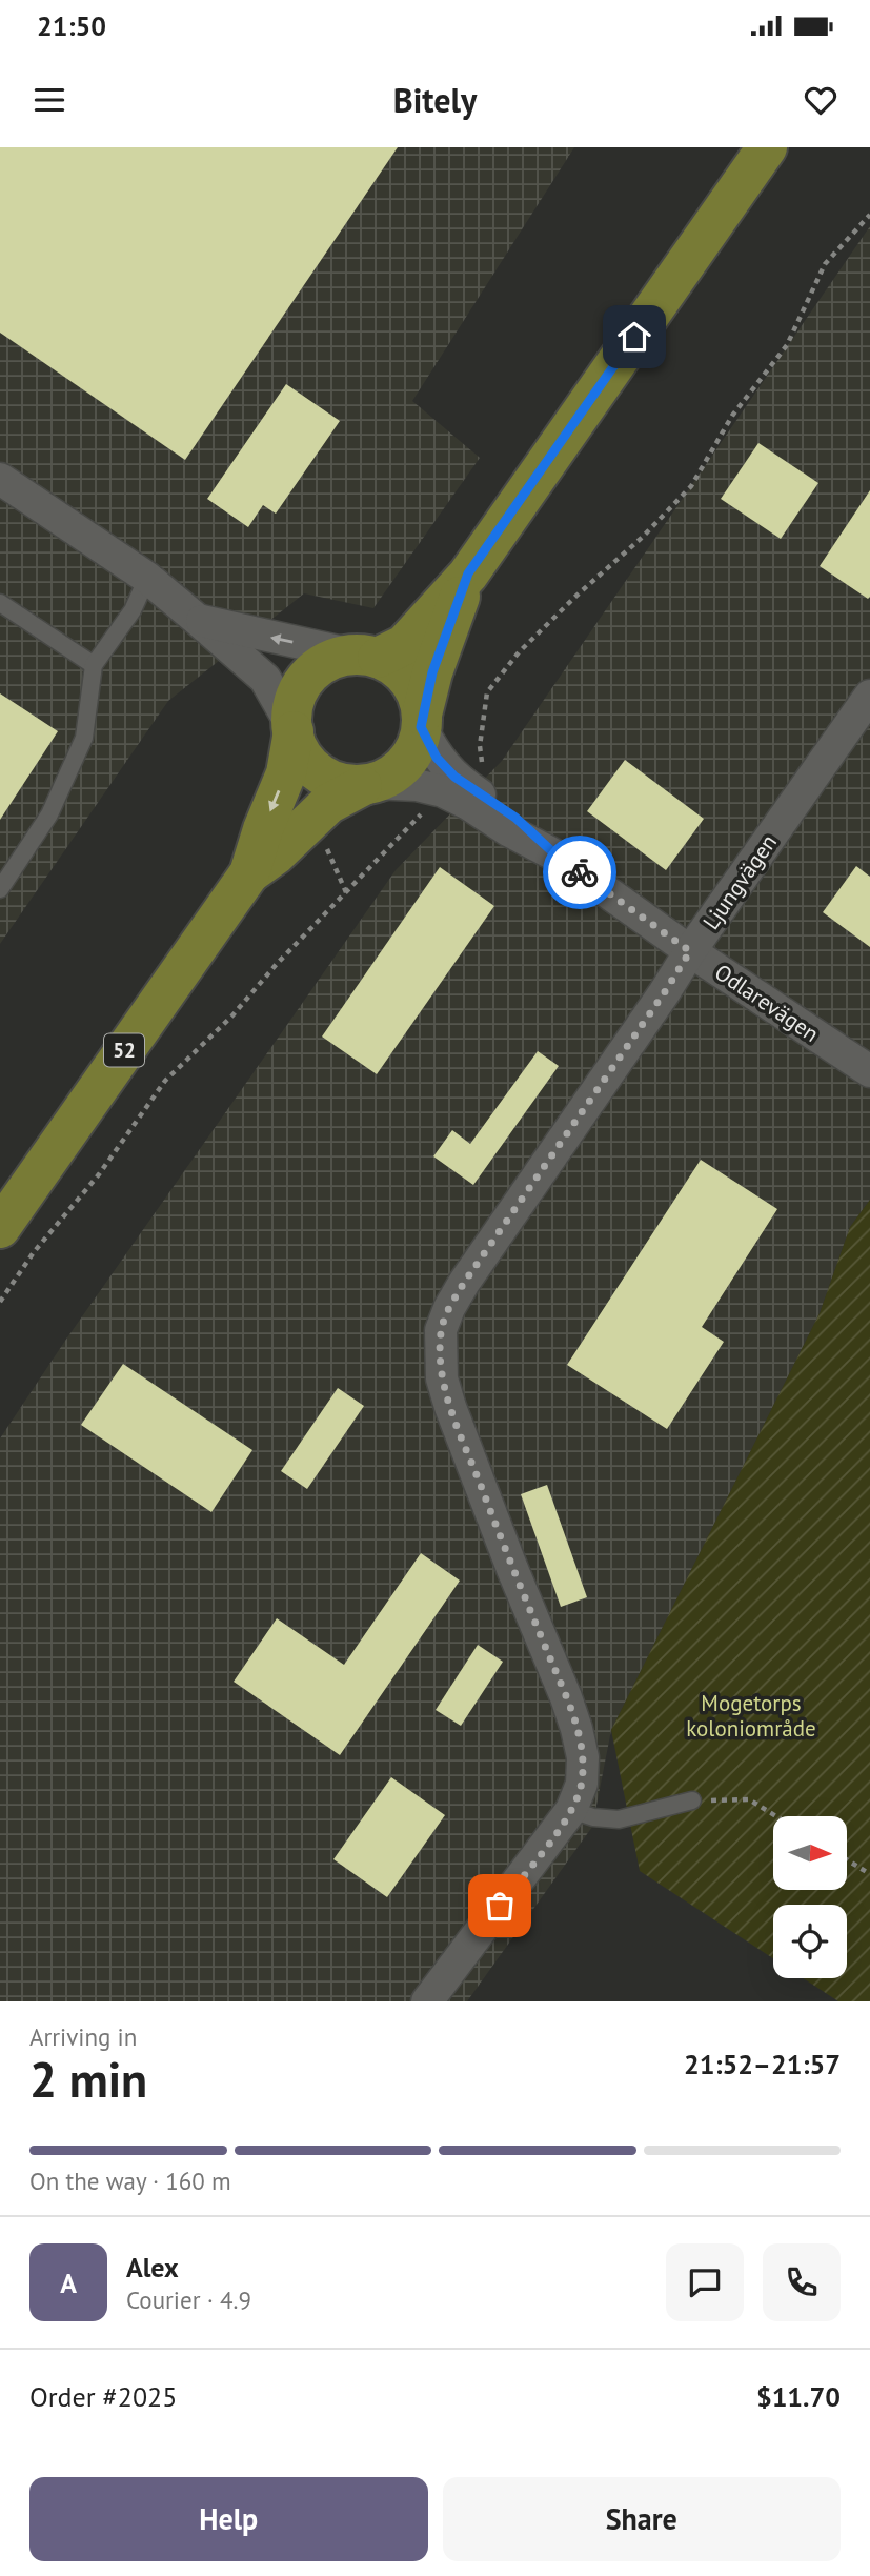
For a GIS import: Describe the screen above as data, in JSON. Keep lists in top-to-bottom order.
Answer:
{
  "streets": {
    "main road": ["52"],
    "street": ["Ljungvägen", "Odlarevägen"]
  },
  "crossings": [
    ["Ljungvägen", "Odlarevägen"],
    ["Odlarevägen", "52"]
  ],
  "parks": ["Mogetorps koloniområde"],
  "north": "right",
  "page": {
    "status": "21:50",
    "header": "Bitely",
    "heading": ["2 min", "Arriving in", "21:52–21:57"],
    "panel": [
      "Alex",
      "Courier · 4.9",
      "Order #2025",
      "$11.70"
    ],
    "bar": "On the way · 160 m",
    "round": "A",
    "buttons": ["Help", "Share"]
  }
}
